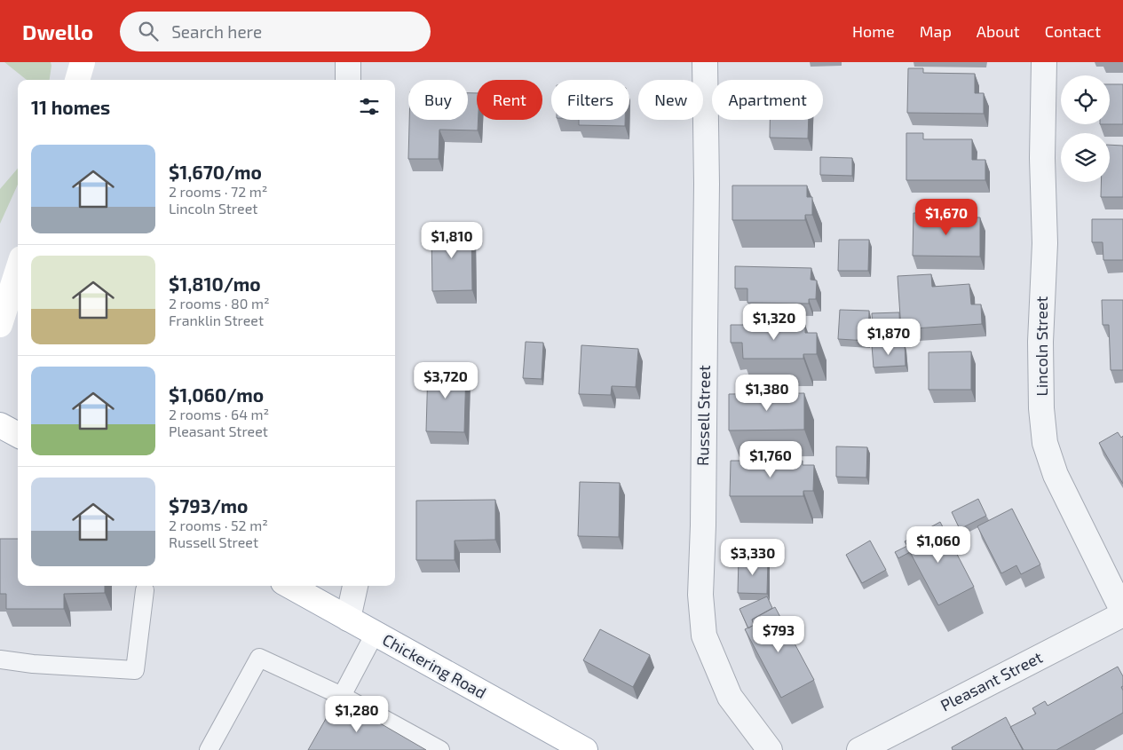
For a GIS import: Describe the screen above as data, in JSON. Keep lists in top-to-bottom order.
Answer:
{
  "streets": {
    "main road": ["Chickering Road"],
    "street": ["Lincoln Street", "Russell Street", "Pleasant Street"]
  },
  "crossings": [
    ["Lincoln Street", "Pleasant Street"]
  ],
  "page": {
    "header": "Dwello",
    "search": "Search here",
    "nav": [
      "Home",
      "Map",
      "About",
      "Contact"
    ],
    "chip": [
      "Buy",
      "Rent",
      "Filters",
      "New",
      "Apartment"
    ],
    "heading": "11 homes",
    "list": [
      {
        "name": "$1,670/mo",
        "note": "2 rooms · 72 m² · Lincoln Street"
      },
      {
        "name": "$1,810/mo",
        "note": "2 rooms · 80 m² · Franklin Street"
      },
      {
        "name": "$1,060/mo",
        "note": "2 rooms · 64 m² · Pleasant Street"
      },
      {
        "name": "$793/mo",
        "note": "2 rooms · 52 m² · Russell Street"
      }
    ],
    "price": [
      "$1,670",
      "$1,810",
      "$1,320",
      "$1,870",
      "$3,720",
      "$1,380",
      "$1,760",
      "$1,060",
      "$3,330",
      "$793",
      "$1,280"
    ]
  }
}
